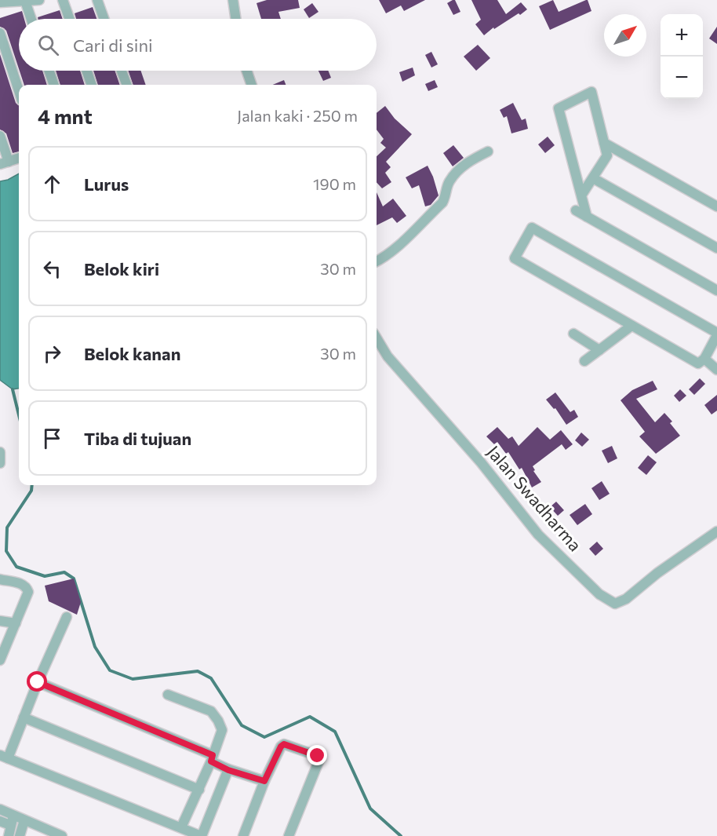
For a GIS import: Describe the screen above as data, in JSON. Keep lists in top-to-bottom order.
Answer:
{
  "streets": {
    "street": ["Jalan Swadharma"]
  },
  "north": "top right",
  "page": {
    "map_buttons": ["+", "−"],
    "search": "Cari di sini",
    "heading": ["4 mnt", "Jalan kaki · 250 m"],
    "list": [
      ["Lurus", "190 m"],
      ["Belok kiri", "30 m"],
      ["Belok kanan", "30 m"],
      "Tiba di tujuan"
    ]
  }
}
